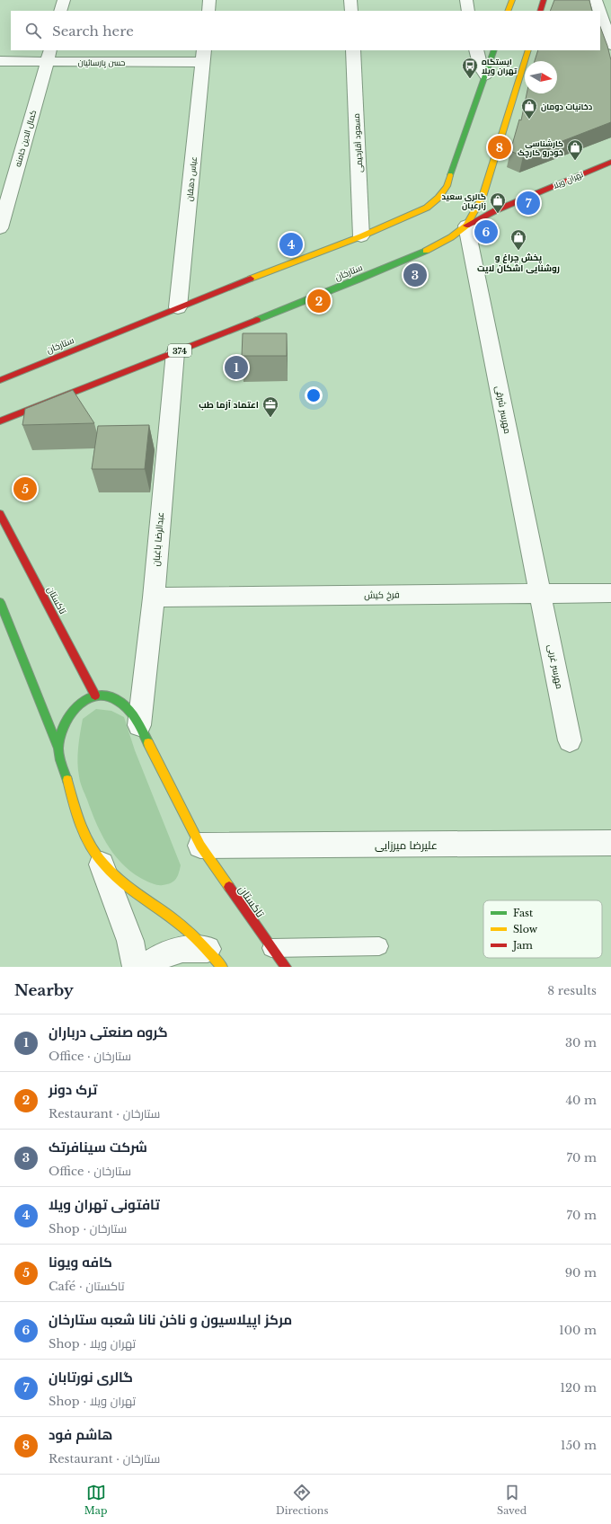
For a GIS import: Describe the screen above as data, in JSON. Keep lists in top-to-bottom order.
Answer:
{
  "streets": {
    "main road": [
      "تهران ویلا",
      "ستارخان",
      "374",
      "تاکستان"
    ],
    "street": [
      "حسن پارسائیان",
      "کمال الدین خامنه",
      "مسعود آقارحیمی",
      "عباس دهقان",
      "مهرسر شرقی",
      "عبدالرضا باغبان",
      "فرخ کیش",
      "مهرسر غربی",
      "علیرضا میرزایی"
    ]
  },
  "crossings": [
    ["حسن پارسائیان", "کمال الدین خامنه"],
    ["حسن پارسائیان", "عباس دهقان"],
    ["مسعود آقارحیمی", "ستارخان"],
    ["عباس دهقان", "ستارخان"],
    ["تهران ویلا", "ستارخان"],
    ["تهران ویلا", "مهرسر شرقی"],
    ["ستارخان", "مهرسر شرقی"],
    ["ستارخان", "عبدالرضا باغبان"],
    ["مهرسر شرقی", "فرخ کیش"],
    ["مهرسر شرقی", "مهرسر غربی"],
    ["عبدالرضا باغبان", "فرخ کیش"],
    ["عبدالرضا باغبان", "تاکستان"],
    ["فرخ کیش", "مهرسر غربی"],
    ["تاکستان", "علیرضا میرزایی"]
  ],
  "places": {
    "bus stop": ["ایستگاه تهران ویلا"],
    "shop": [
      "دخانیات دومان",
      "کارشناسی خودرو کارچک",
      "گالری سعید زارعیان",
      "پخش چراغ و روشنایی اشکان لایت"
    ],
    "office": ["اعتماد آزما طب"]
  },
  "legend": ["Fast", "Slow", "Jam"],
  "north": "right",
  "page": {
    "search": "Search here",
    "pins": [
      "8",
      "7",
      "6",
      "4",
      "3",
      "2",
      "1",
      "5"
    ],
    "heading": ["Nearby", "8 results"],
    "list": [
      {
        "mark": "1",
        "name": "گروه صنعتی درباران",
        "note": "Office · ستارخان",
        "value": "30 m"
      },
      {
        "mark": "2",
        "name": "ترک دونر",
        "note": "Restaurant · ستارخان",
        "value": "40 m"
      },
      {
        "mark": "3",
        "name": "شرکت سینافرتک",
        "note": "Office · ستارخان",
        "value": "70 m"
      },
      {
        "mark": "4",
        "name": "تافتونی تهران ویلا",
        "note": "Shop · ستارخان",
        "value": "70 m"
      },
      {
        "mark": "5",
        "name": "کافه ویونا",
        "note": "Café · تاکستان",
        "value": "90 m"
      },
      {
        "mark": "6",
        "name": "مرکز اپیلاسیون و ناخن نانا شعبه ستارخان",
        "note": "Shop · تهران ویلا",
        "value": "100 m"
      },
      {
        "mark": "7",
        "name": "گالری نورتابان",
        "note": "Shop · تهران ویلا",
        "value": "120 m"
      },
      {
        "mark": "8",
        "name": "هاشم فود",
        "note": "Restaurant · ستارخان",
        "value": "150 m"
      }
    ],
    "nav": ["Map", "Directions", "Saved"]
  }
}
